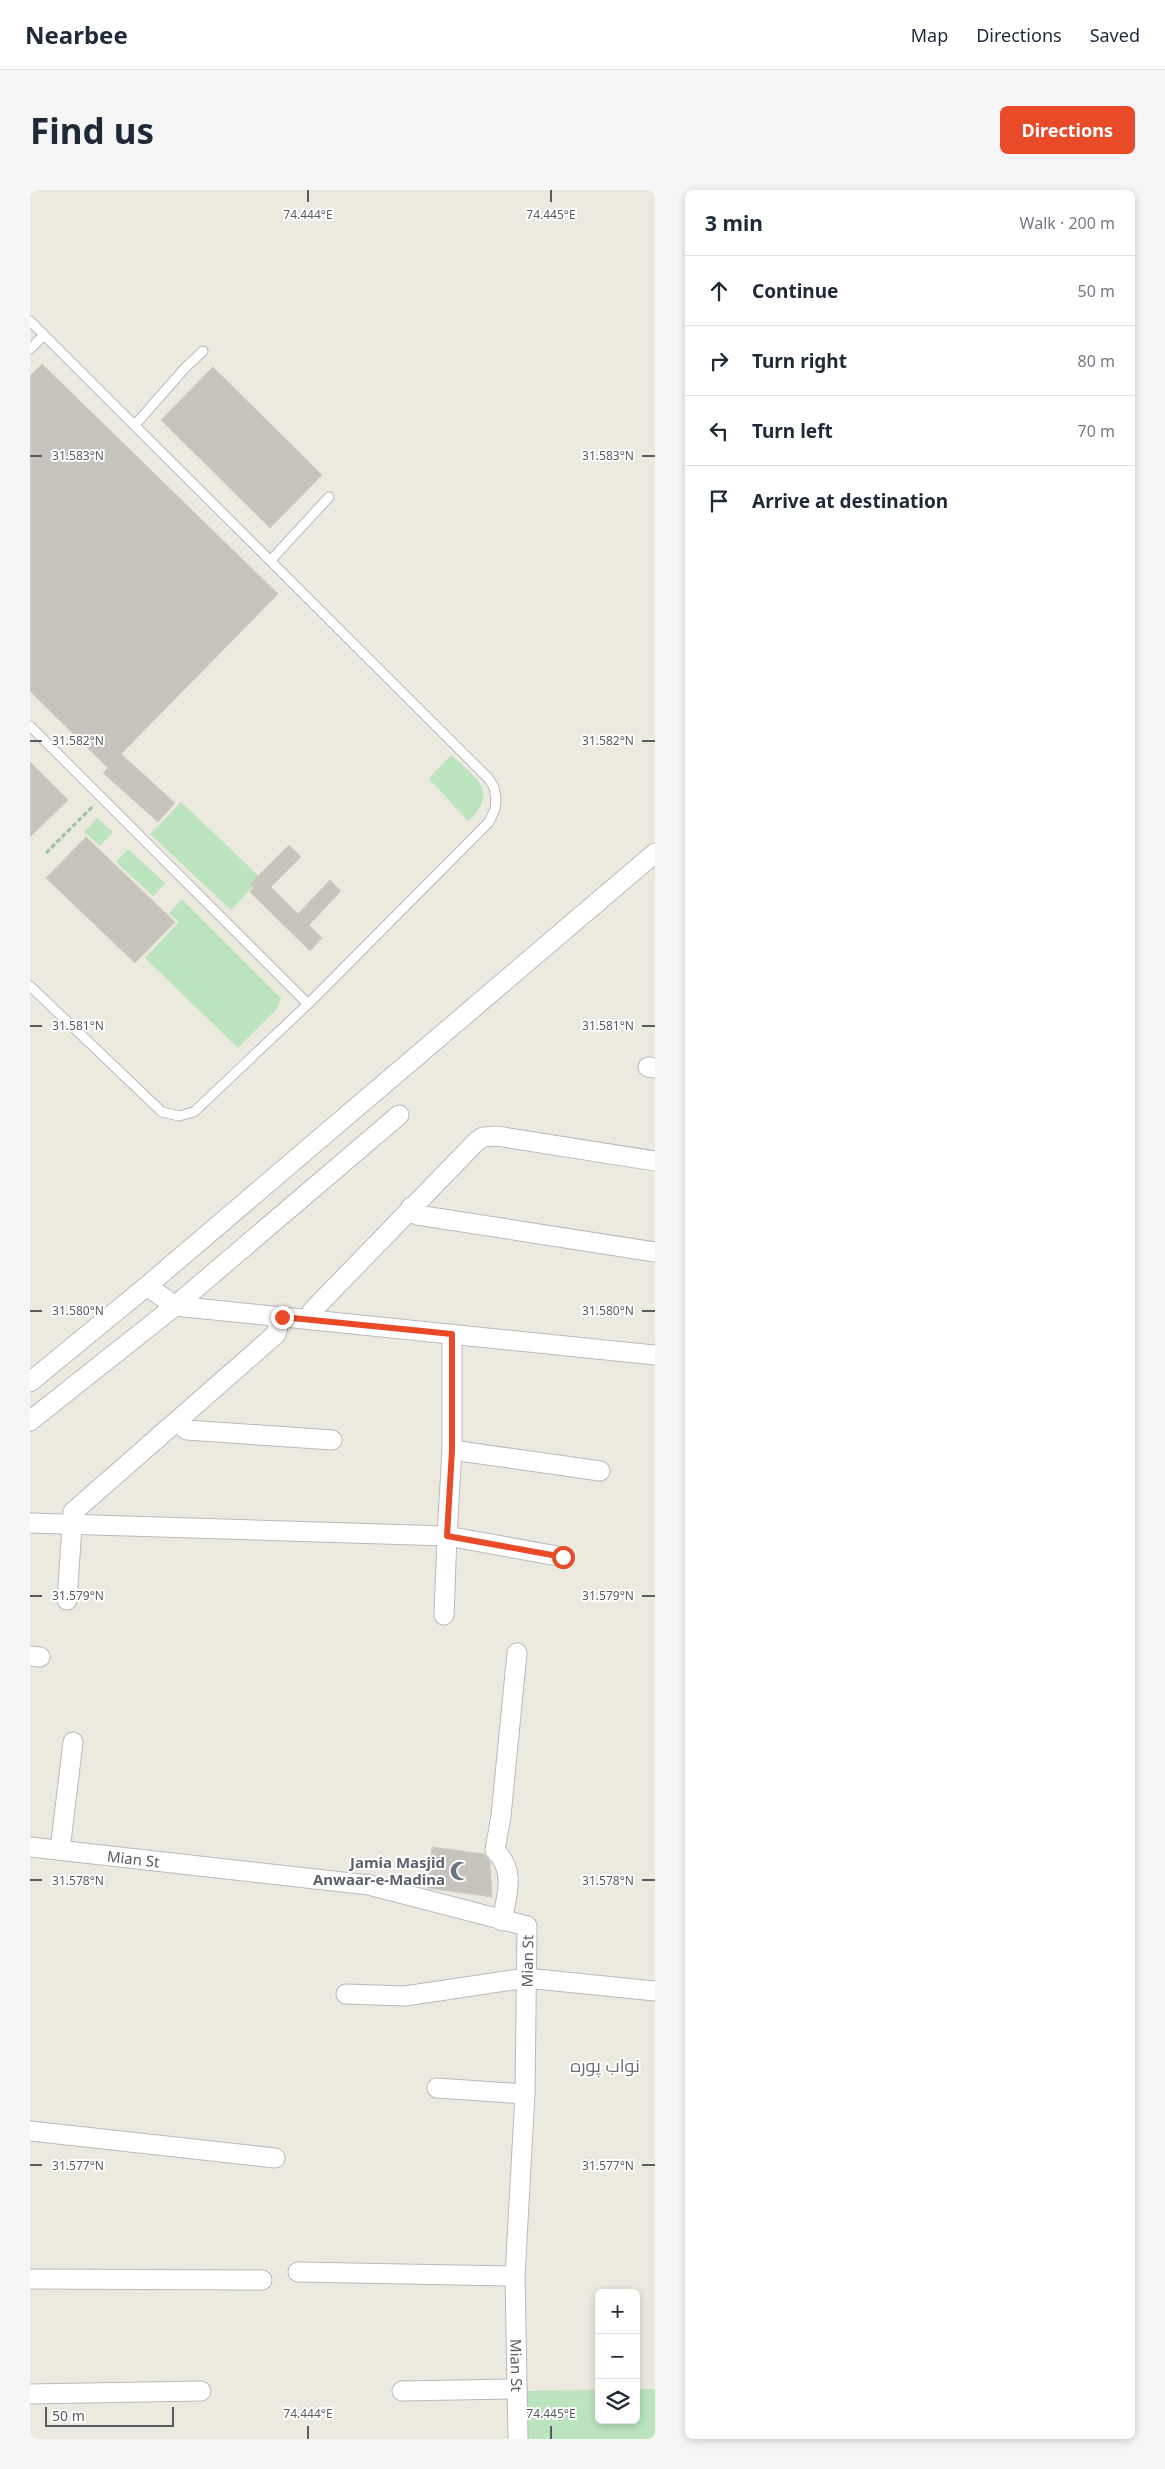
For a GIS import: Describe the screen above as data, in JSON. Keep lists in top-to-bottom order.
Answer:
{
  "streets": {
    "street": ["Mian St"]
  },
  "districts": ["نواب پورہ"],
  "places": {
    "mosque": ["Jamia Masjid Anwaar-e-Madina"]
  },
  "scale_bar": "50 m",
  "page": {
    "header": "Nearbee",
    "nav": ["Map", "Directions", "Saved"],
    "buttons": "Directions",
    "title": "Find us",
    "heading": ["3 min", "Walk · 200 m"],
    "list": [
      ["Continue", "50 m"],
      ["Turn right", "80 m"],
      ["Turn left", "70 m"],
      "Arrive at destination"
    ],
    "map_buttons": ["+", "−"],
    "scale": "50 m"
  },
  "coordinates": [
    "74.444°E",
    "74.445°E",
    "31.583°N",
    "31.582°N",
    "31.581°N",
    "31.580°N",
    "31.579°N",
    "31.578°N",
    "31.577°N"
  ]
}
